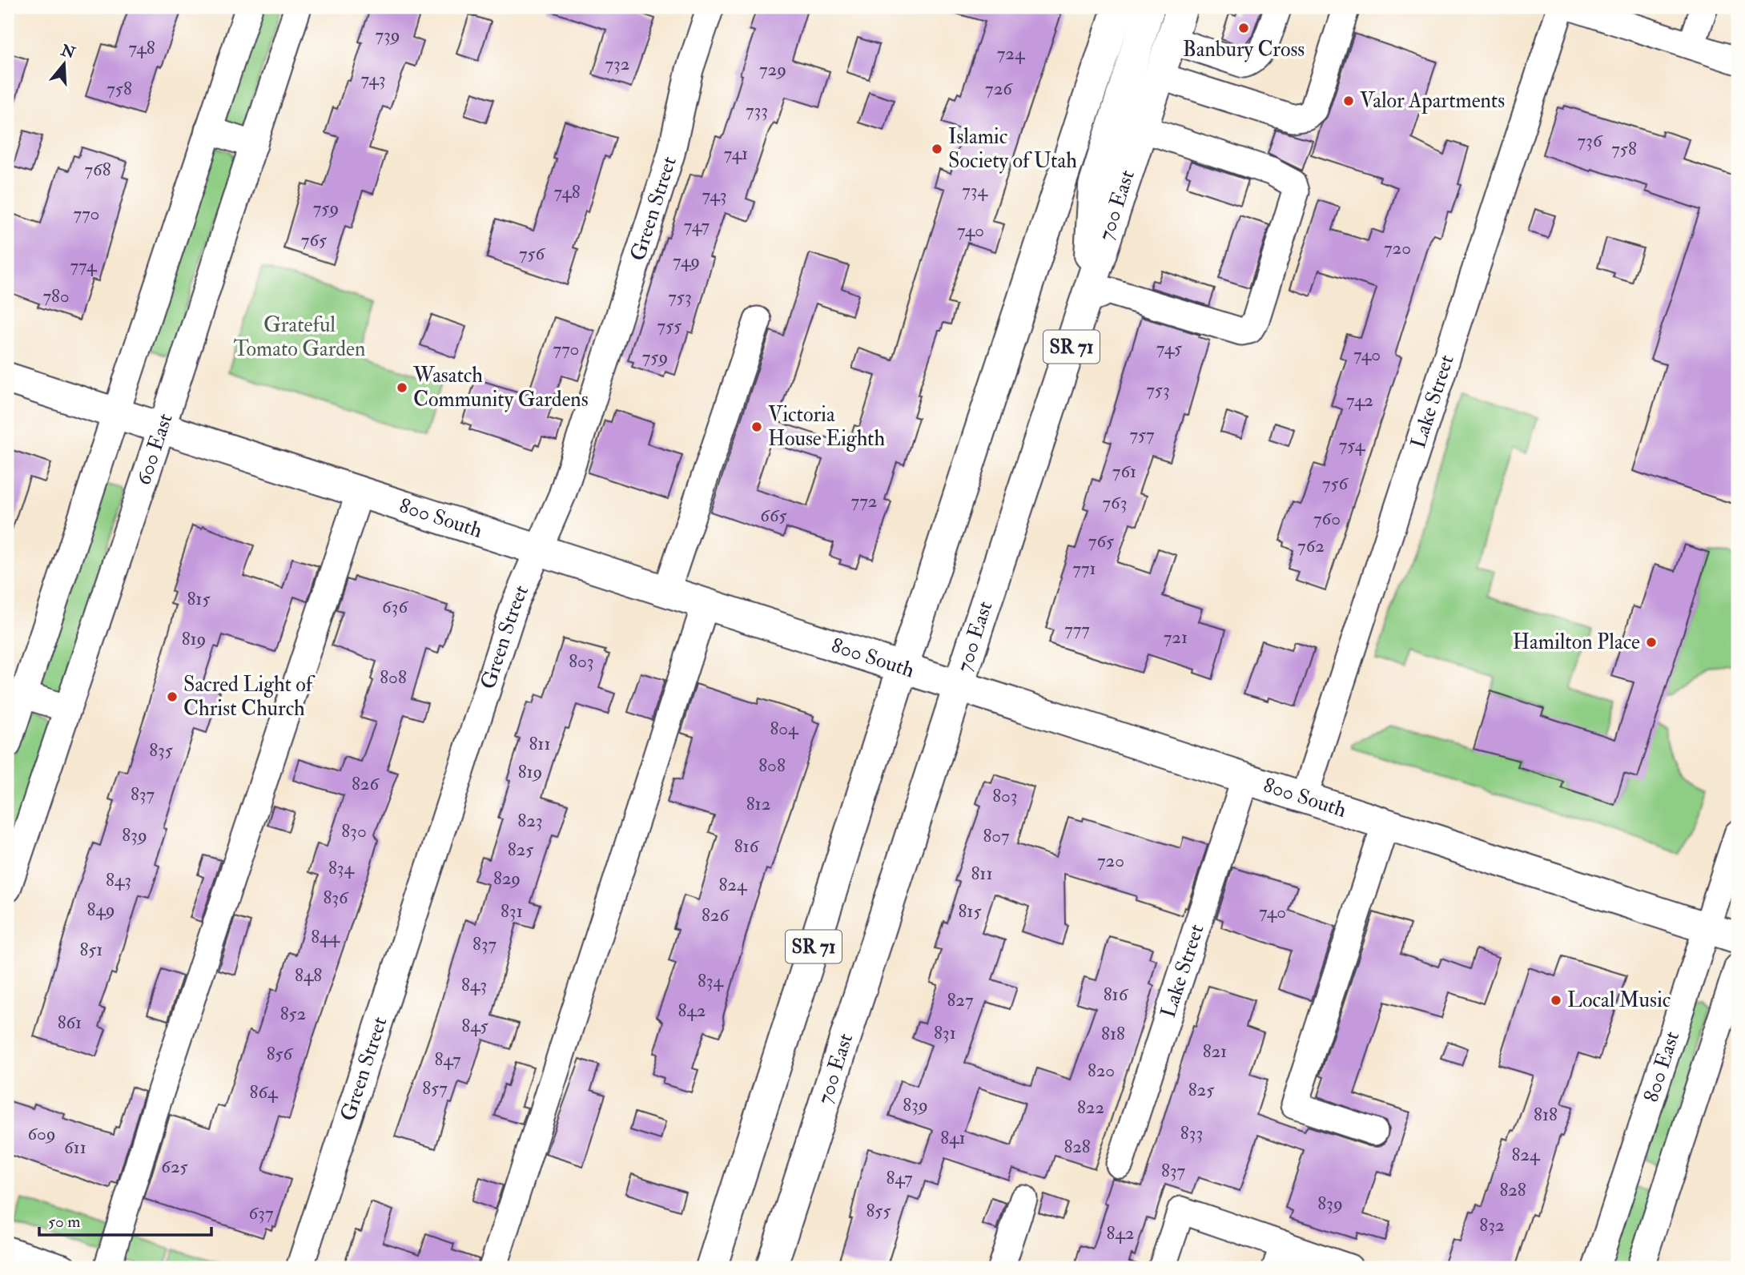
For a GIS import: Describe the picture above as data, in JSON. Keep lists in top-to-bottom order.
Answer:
{
  "streets": {
    "main road": ["700 East", "SR 71", "800 South"],
    "street": [
      "Green Street",
      "Lake Street",
      "600 East",
      "800 East"
    ]
  },
  "crossings": [
    ["700 East", "800 South"],
    ["Green Street", "800 South"],
    ["SR 71", "800 South"],
    ["Lake Street", "800 South"],
    ["600 East", "800 South"],
    ["800 South", "800 East"]
  ],
  "parks": ["Grateful Tomato Garden"],
  "places": [
    "Banbury Cross",
    "Valor Apartments",
    "Islamic Society of Utah",
    "Wasatch Community Gardens",
    "Victoria House Eighth",
    "Hamilton Place",
    "Sacred Light of Christ Church",
    "Local Music"
  ],
  "house_numbers": [
    "739",
    "748",
    "724",
    "732",
    "729",
    "743",
    "758",
    "726",
    "733",
    "736",
    "758",
    "741",
    "768",
    "734",
    "748",
    "743",
    "759",
    "770",
    "747",
    "740",
    "765",
    "720",
    "756",
    "749",
    "774",
    "780",
    "753",
    "755",
    "745",
    "770",
    "740",
    "759",
    "753",
    "742",
    "757",
    "754",
    "761",
    "756",
    "772",
    "763",
    "665",
    "760",
    "765",
    "762",
    "771",
    "815",
    "636",
    "777",
    "721",
    "819",
    "803",
    "808",
    "804",
    "811",
    "835",
    "808",
    "819",
    "826",
    "837",
    "803",
    "812",
    "823",
    "830",
    "839",
    "807",
    "816",
    "825",
    "720",
    "834",
    "811",
    "829",
    "843",
    "824",
    "836",
    "849",
    "831",
    "815",
    "740",
    "826",
    "844",
    "837",
    "851",
    "848",
    "834",
    "843",
    "816",
    "827",
    "842",
    "852",
    "861",
    "845",
    "831",
    "818",
    "821",
    "856",
    "847",
    "820",
    "857",
    "825",
    "864",
    "839",
    "822",
    "818",
    "833",
    "609",
    "841",
    "828",
    "611",
    "824",
    "625",
    "837",
    "847",
    "828",
    "839",
    "855",
    "637",
    "832",
    "842"
  ],
  "scale_bar": "50 m",
  "north": "top"
}
